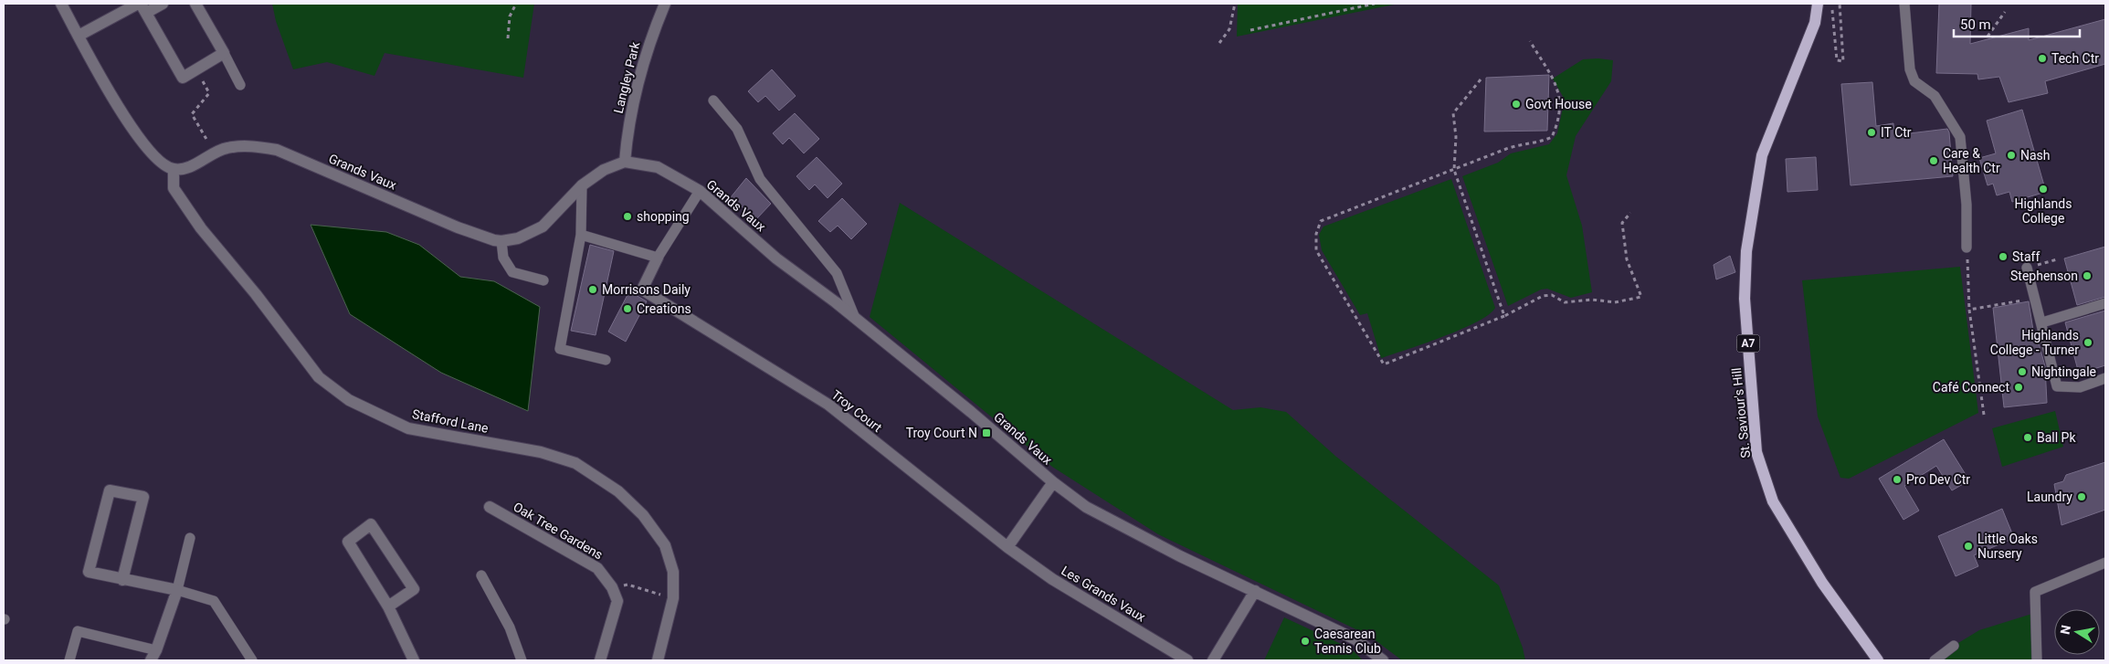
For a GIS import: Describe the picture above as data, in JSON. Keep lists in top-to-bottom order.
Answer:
{
  "streets": {
    "main road": ["A7", "St. Saviour's Hill"],
    "street": [
      "Langley Park",
      "Grands Vaux",
      "Troy Court",
      "Stafford Lane",
      "Oak Tree Gardens",
      "Les Grands Vaux"
    ]
  },
  "crossings": [
    ["Langley Park", "Grands Vaux"],
    ["Grands Vaux", "Stafford Lane"],
    ["Troy Court", "Les Grands Vaux"]
  ],
  "places": {
    "other": [
      "Tech Ctr",
      "Govt House",
      "IT Ctr",
      "Nash",
      "Care & Health Ctr",
      "Highlands College",
      "shopping",
      "Staff",
      "Stephenson",
      "Morrisons Daily",
      "Creations",
      "Highlands College - Turner",
      "Nightingale",
      "Café Connect",
      "Ball Pk",
      "Pro Dev Ctr",
      "Laundry",
      "Little Oaks Nursery",
      "Caesarean Tennis Club"
    ],
    "transit": ["Troy Court N"]
  },
  "scale_bar": "50 m",
  "north": "left"
}
